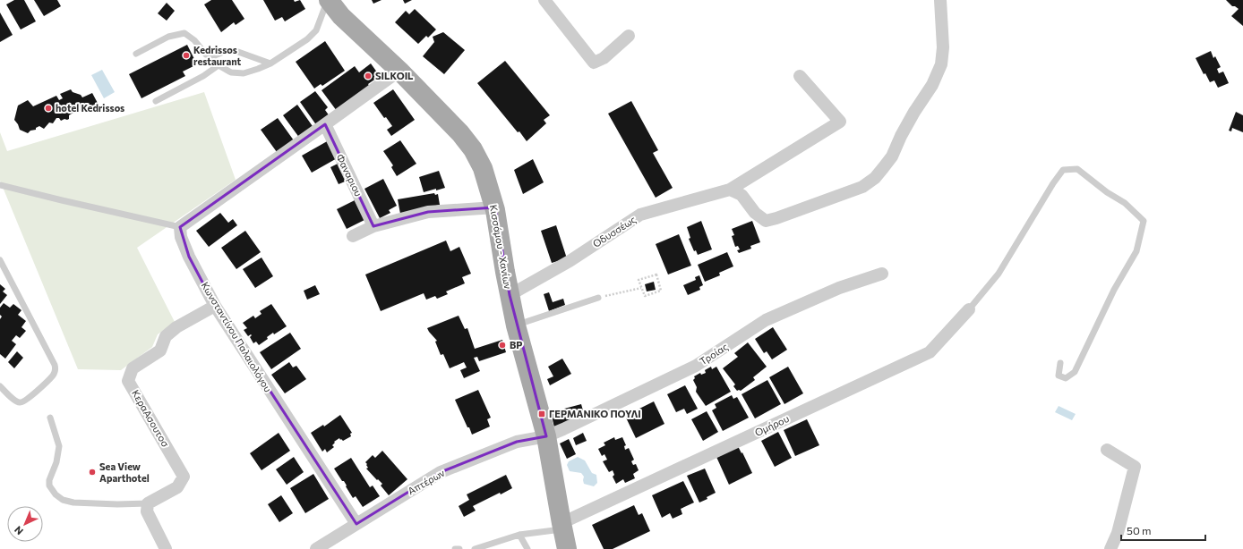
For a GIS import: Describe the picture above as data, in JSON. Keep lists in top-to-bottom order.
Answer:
{
  "streets": {
    "main road": ["Κισσάμου - Χανίων"],
    "street": [
      "Φαναριου",
      "Οδυσσέως",
      "Κωνσταντίνου Παλαιολόγου",
      "Τροίας",
      "ΚεραΑσουτοσ",
      "Ομήρου",
      "Απτέρων"
    ]
  },
  "crossings": [
    ["Οδυσσέως", "Κισσάμου - Χανίων"],
    ["Κισσάμου - Χανίων", "Τροίας"],
    ["Κισσάμου - Χανίων", "Ομήρου"],
    ["Κισσάμου - Χανίων", "Απτέρων"],
    ["Κωνσταντίνου Παλαιολόγου", "ΚεραΑσουτοσ"],
    ["Κωνσταντίνου Παλαιολόγου", "Απτέρων"],
    ["Τροίας", "Απτέρων"]
  ],
  "places": {
    "other": [
      "Kedrissos restaurant",
      "SILKOIL",
      "hotel Kedrissos",
      "BP",
      "Sea View Aparthotel"
    ],
    "transit": ["ΓΕΡΜΑΝΙΚΟ ΠΟΥΛΙ"]
  },
  "scale_bar": "50 m",
  "north": "bottom left"
}
